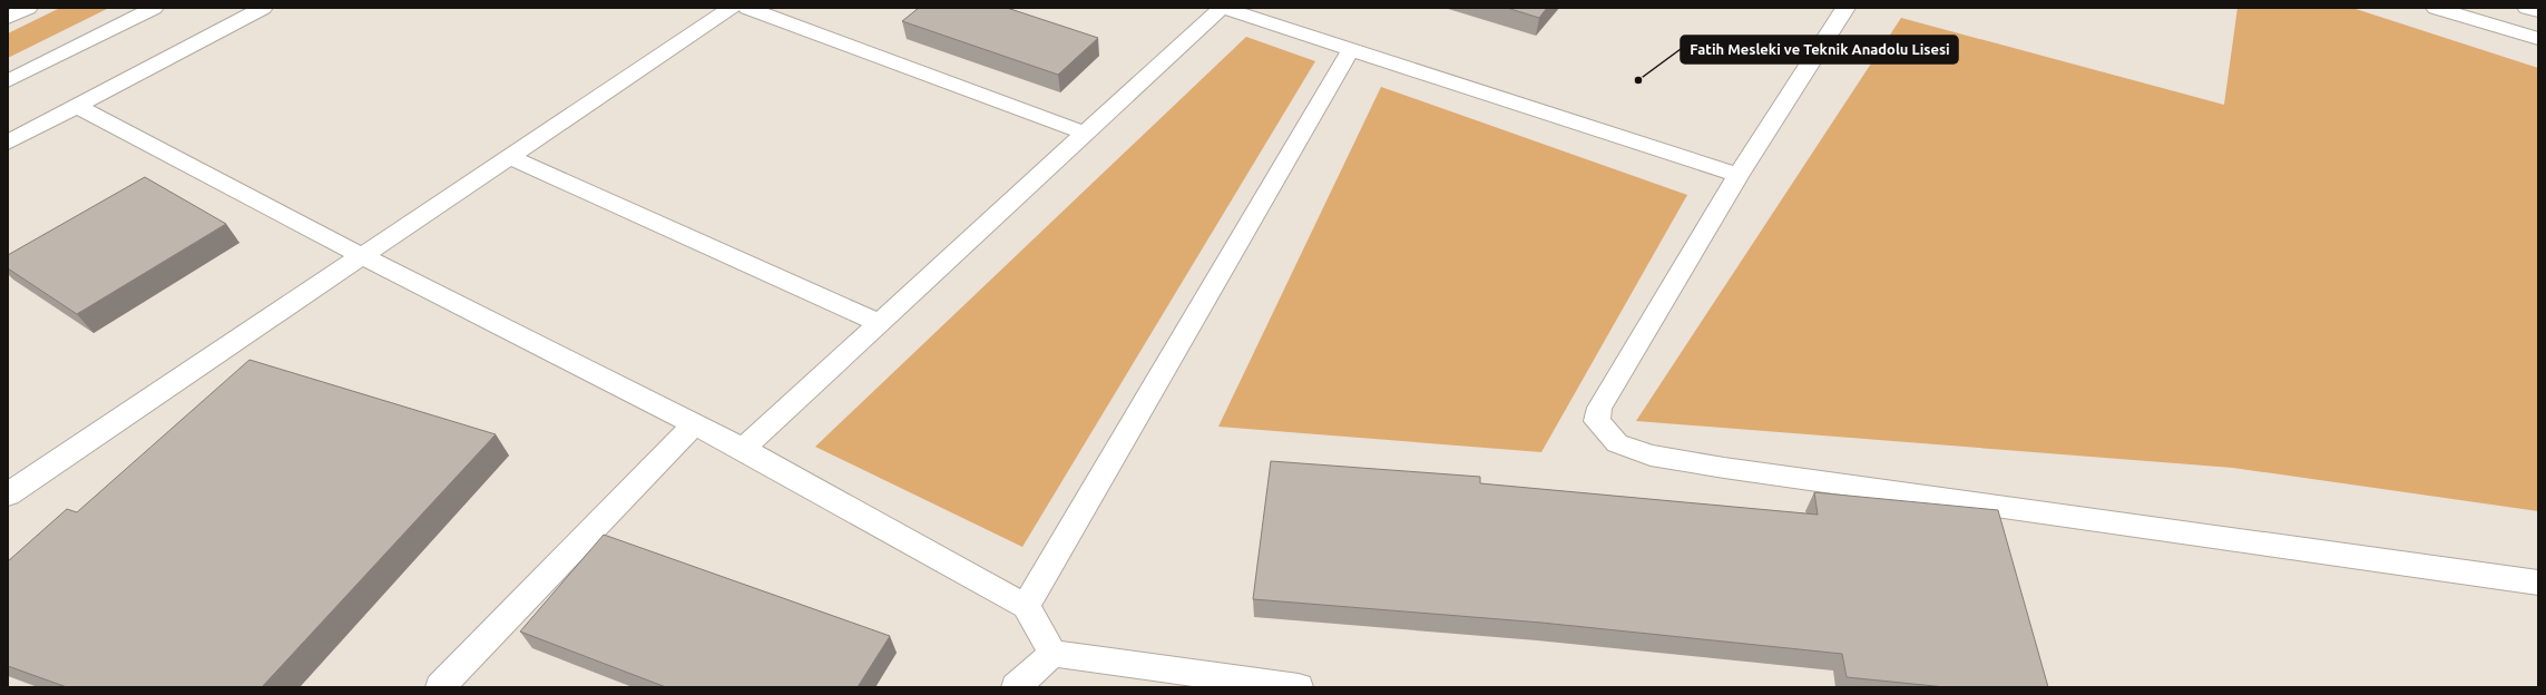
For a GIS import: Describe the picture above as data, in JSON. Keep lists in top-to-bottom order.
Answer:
{
  "places": ["Fatih Mesleki ve Teknik Anadolu Lisesi"]
}
